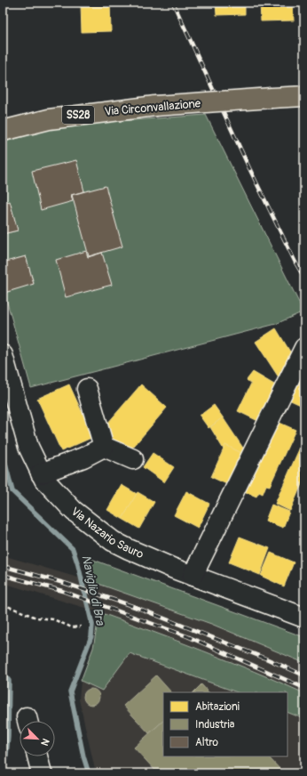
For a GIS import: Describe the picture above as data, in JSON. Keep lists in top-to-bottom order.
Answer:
{
  "streets": {
    "main road": ["Via Circonvallazione", "SS28"],
    "street": ["Via Nazario Sauro"]
  },
  "water": ["Naviglio di Bra"],
  "legend": ["Abitazioni", "Industria", "Altro"],
  "north": "bottom right"
}
